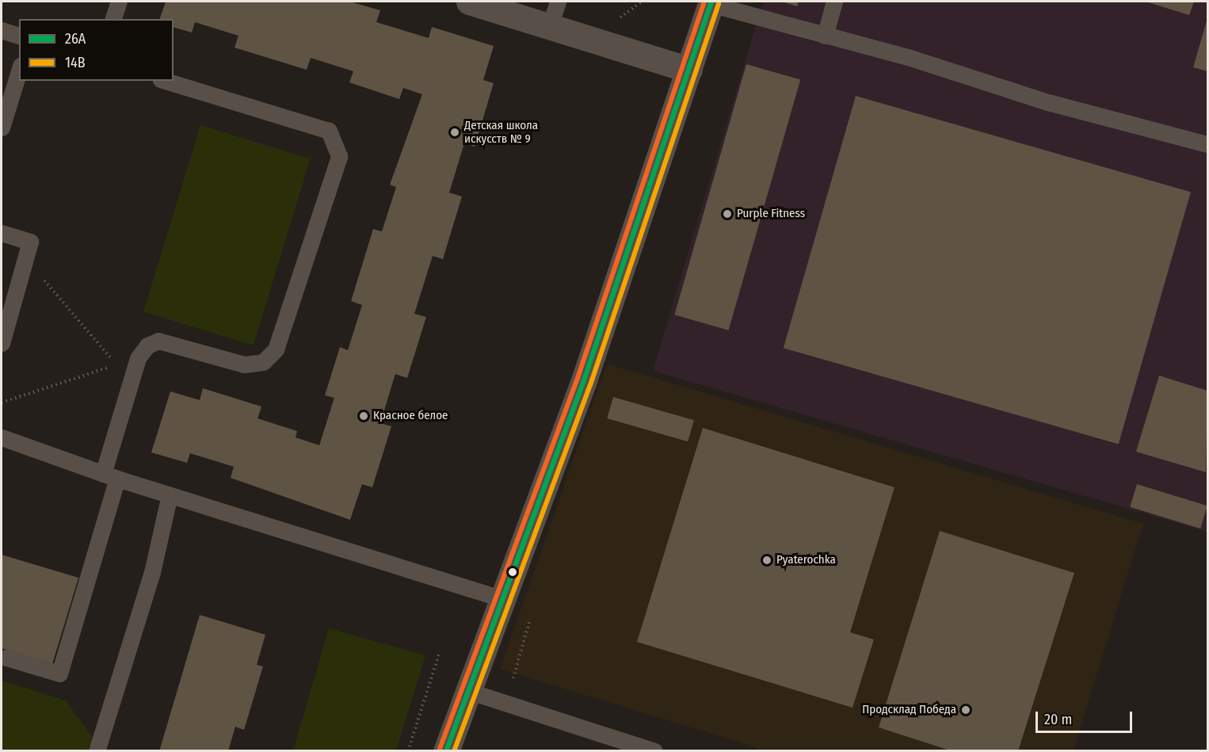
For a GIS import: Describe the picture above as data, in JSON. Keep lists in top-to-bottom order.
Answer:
{
  "places": [
    "Детская школа искусств № 9",
    "Purple Fitness",
    "Красное белое",
    "Pyaterochka",
    "Продсклад Победа"
  ],
  "lines": ["transit line 26А", "transit line 14В"],
  "legend": ["26А", "14В"],
  "scale_bar": "20 m"
}
